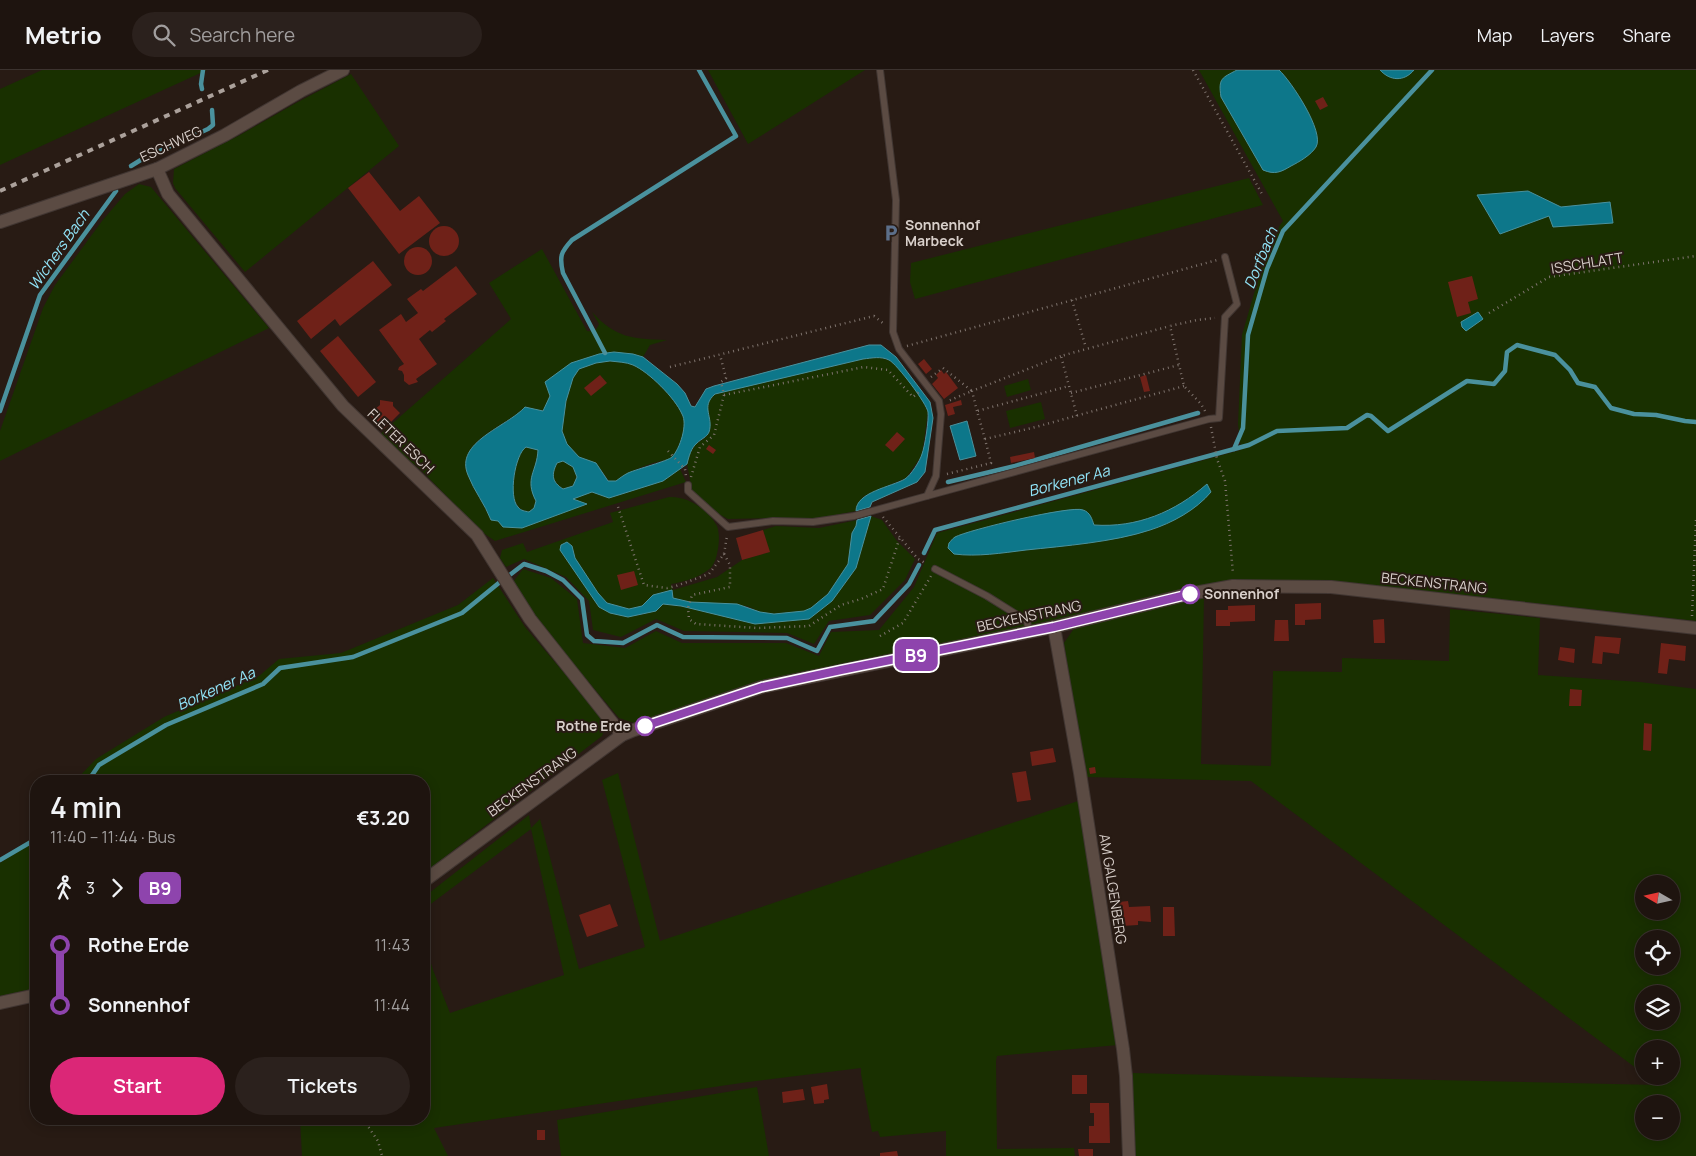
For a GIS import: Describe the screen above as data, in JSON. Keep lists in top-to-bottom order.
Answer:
{
  "streets": {
    "street": [
      "ESCHWEG",
      "FLETER ESCH",
      "BECKENSTRANG",
      "AM GALGENBERG"
    ],
    "path": ["ISSCHLATT"]
  },
  "crossings": [
    ["ESCHWEG", "FLETER ESCH"],
    ["FLETER ESCH", "BECKENSTRANG"],
    ["BECKENSTRANG", "AM GALGENBERG"]
  ],
  "water": ["Wichers Bach", "Dorfbach", "Borkener Aa"],
  "places": {
    "parking": ["Sonnenhof Marbeck"],
    "other": ["Sonnenhof", "Rothe Erde"]
  },
  "lines": ["bus line B9"],
  "north": "left",
  "page": {
    "header": "Metrio",
    "search": "Search here",
    "nav": ["Map", "Layers", "Share"],
    "on_map": "B9",
    "heading": ["4 min", "11:40 – 11:44 · Bus", "€3.20"],
    "legs": ["3", "B9"],
    "map_buttons": ["+", "−"],
    "list": [
      {
        "name": "Rothe Erde",
        "value": "11:43"
      },
      {
        "name": "Sonnenhof",
        "value": "11:44"
      }
    ],
    "buttons": ["Start", "Tickets"]
  }
}
